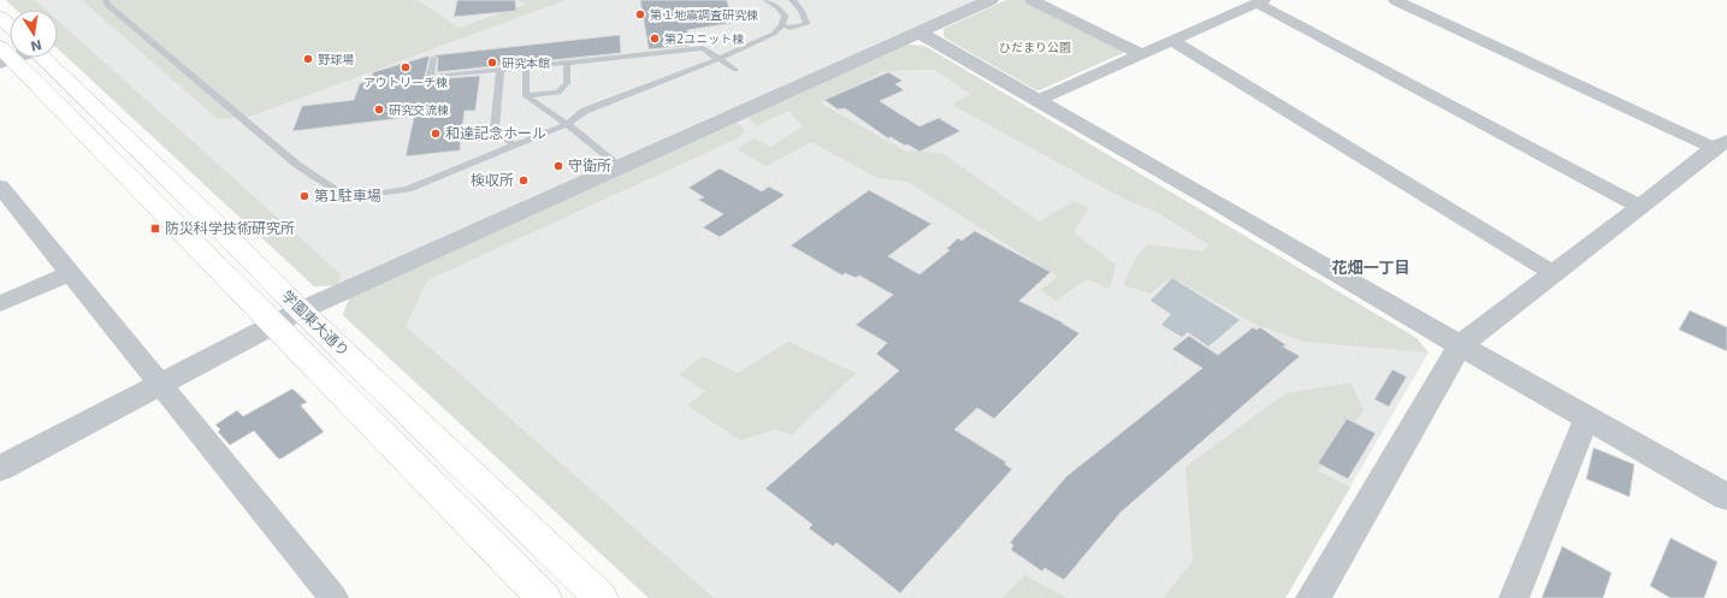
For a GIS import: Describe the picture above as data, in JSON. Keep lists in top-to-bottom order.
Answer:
{
  "streets": {
    "main road": ["学園東大通り"]
  },
  "districts": ["花畑一丁目"],
  "parks": ["ひだまり公園"],
  "places": {
    "other": [
      "第１地震調査研究棟",
      "第2ユニット棟",
      "野球場",
      "研究本館",
      "アウトリーチ棟",
      "研究交流棟",
      "和達記念ホール",
      "守衛所",
      "検収所",
      "第1駐車場"
    ],
    "transit": ["防災科学技術研究所"]
  },
  "north": "bottom"
}
